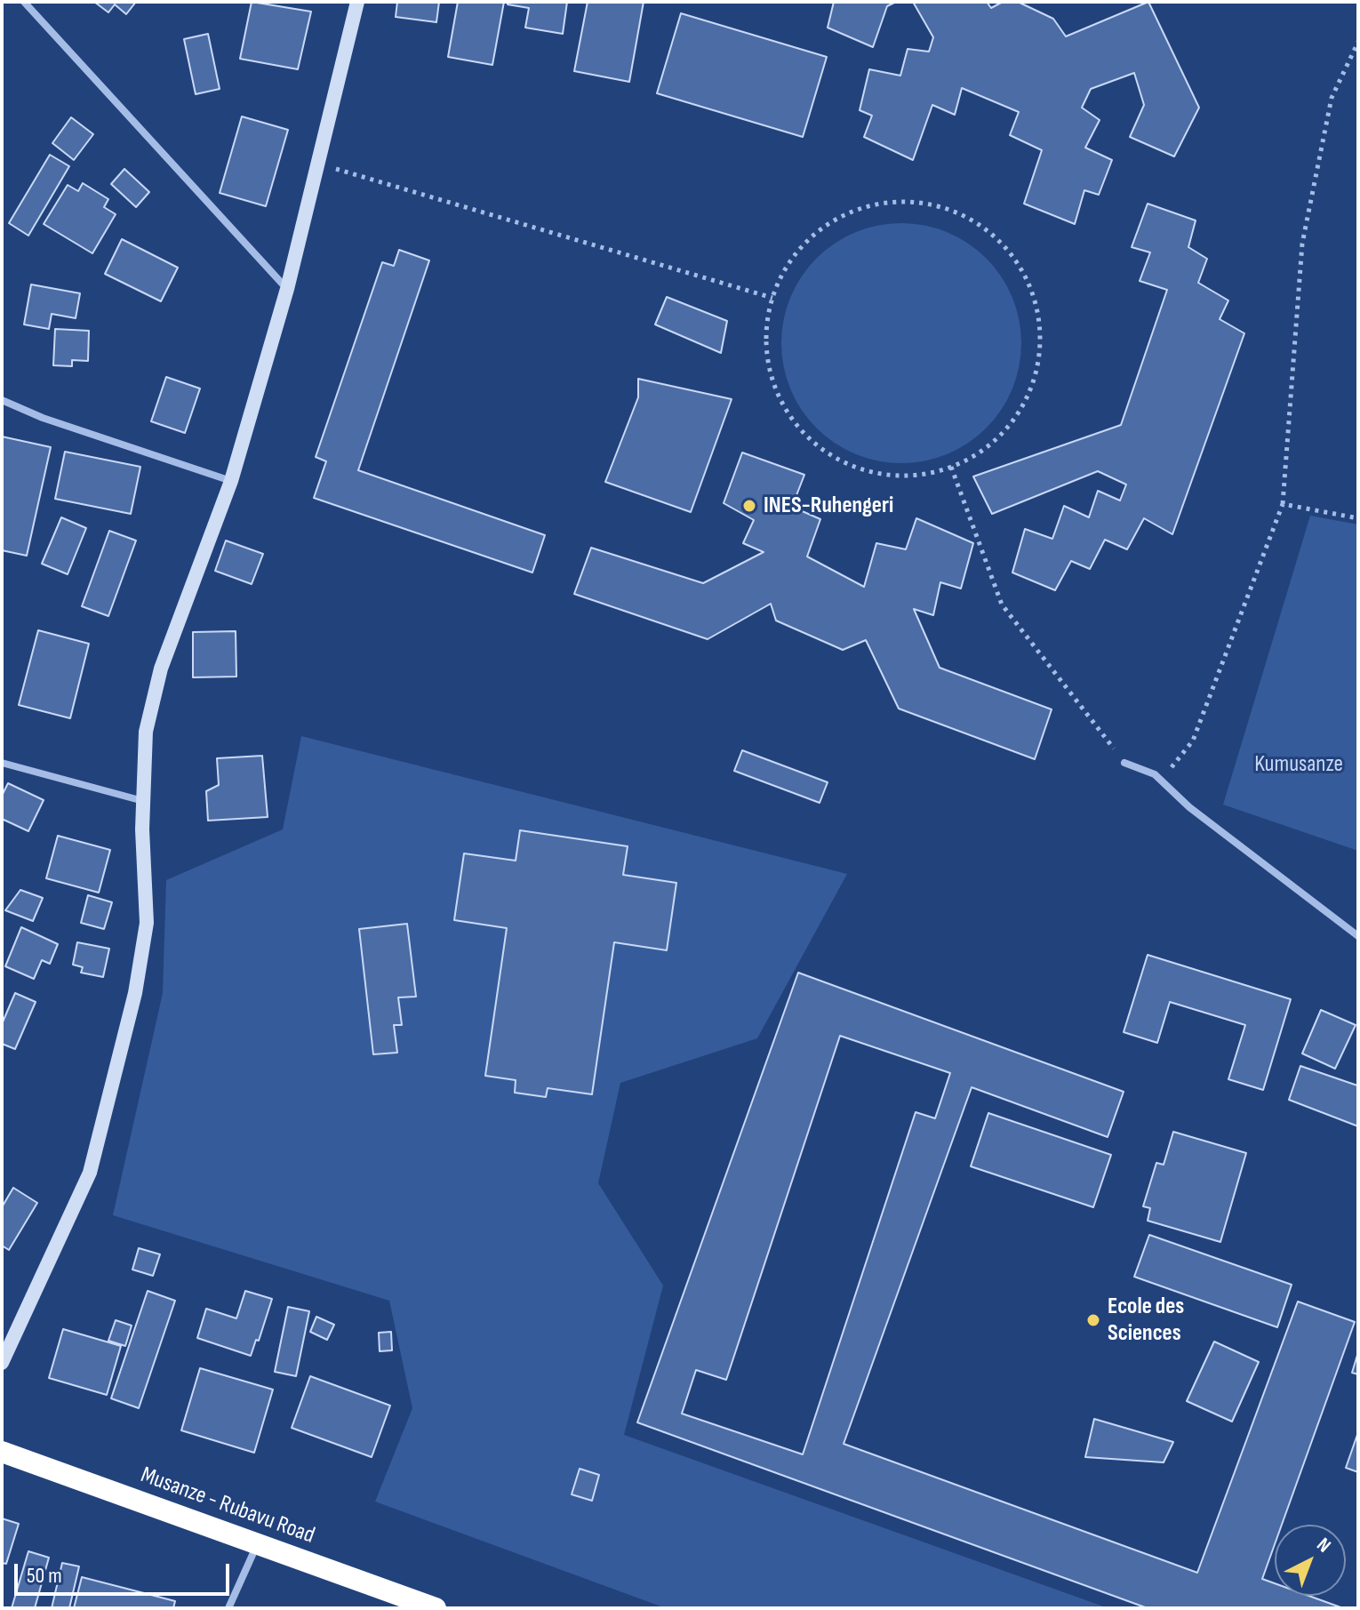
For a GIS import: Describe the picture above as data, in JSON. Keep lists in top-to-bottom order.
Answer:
{
  "streets": {
    "highway": ["Musanze - Rubavu Road"]
  },
  "parks": ["Kumusanze"],
  "places": ["INES-Ruhengeri", "Ecole des Sciences"],
  "scale_bar": "50 m",
  "north": "top right"
}
